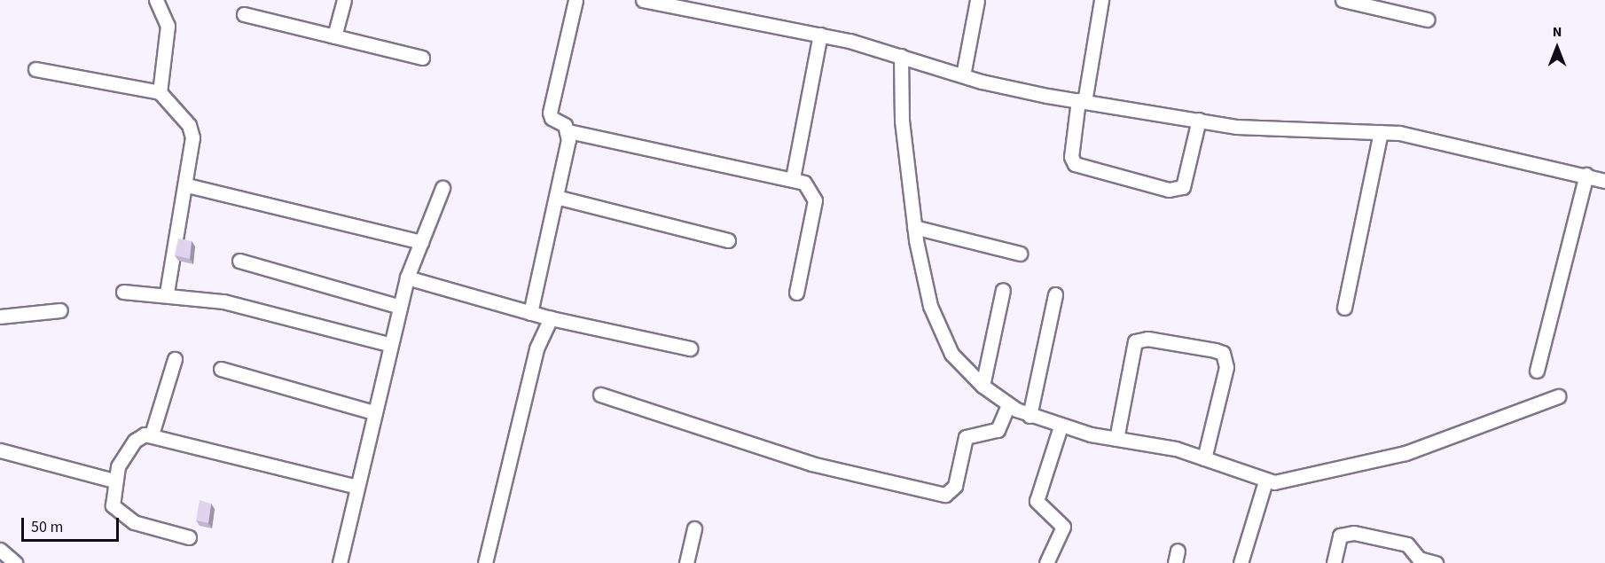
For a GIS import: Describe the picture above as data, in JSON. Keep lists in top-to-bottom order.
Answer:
{
  "scale_bar": "50 m",
  "north": "top"
}
